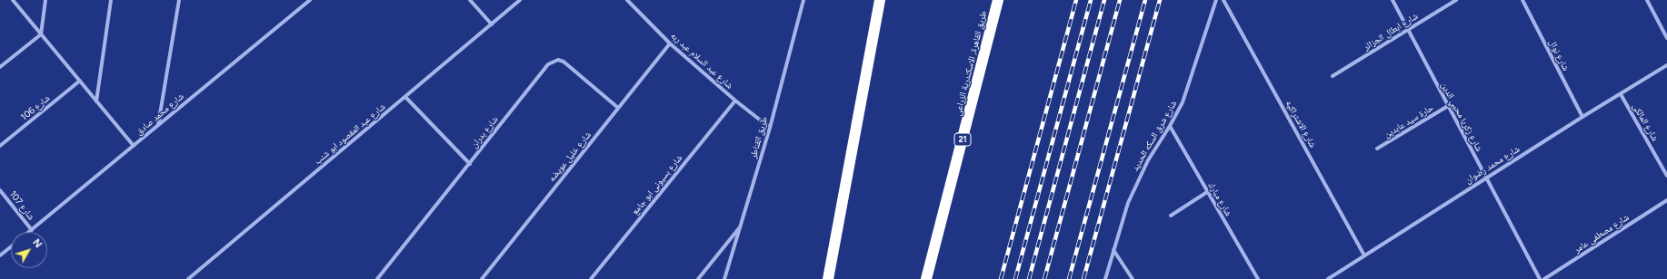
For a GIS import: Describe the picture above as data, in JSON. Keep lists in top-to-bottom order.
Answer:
{
  "streets": {
    "highway": ["طريق القاهرة, الاسكندرية الزراعى", "21"],
    "street": [
      "شارع ابطال الجزائر",
      "شارع نوال",
      "شارع عبد السلام عبد ربه",
      "شارع 106",
      "شارع محمد صادق",
      "شارع زكريا محيي الدين",
      "حارة سيد عابدين",
      "شارع المالكى",
      "شارع الاشتراكيه",
      "شارع بدران",
      "شارع عبد المقصود ابو شنب",
      "شارع شرق السكه الحديد",
      "طريق القناطر",
      "شارع خليل عويضه",
      "شارع محمد رضوان",
      "شارع بسيونى ابو جامع",
      "شارع مبارك",
      "شارع 107",
      "شارع مصطفى عامر"
    ]
  },
  "crossings": [
    ["شارع ابطال الجزائر", "شارع زكريا محيي الدين"],
    ["شارع نوال", "شارع محمد رضوان"],
    ["شارع عبد السلام عبد ربه", "طريق القناطر"],
    ["شارع عبد السلام عبد ربه", "شارع خليل عويضه"],
    ["شارع عبد السلام عبد ربه", "شارع بسيونى ابو جامع"],
    ["شارع محمد صادق", "شارع 107"],
    ["شارع زكريا محيي الدين", "حارة سيد عابدين"],
    ["شارع زكريا محيي الدين", "شارع محمد رضوان"],
    ["شارع المالكى", "شارع محمد رضوان"],
    ["شارع الاشتراكيه", "شارع محمد رضوان"],
    ["شارع بدران", "شارع خليل عويضه"],
    ["شارع شرق السكه الحديد", "شارع مبارك"]
  ],
  "north": "top right"
}
